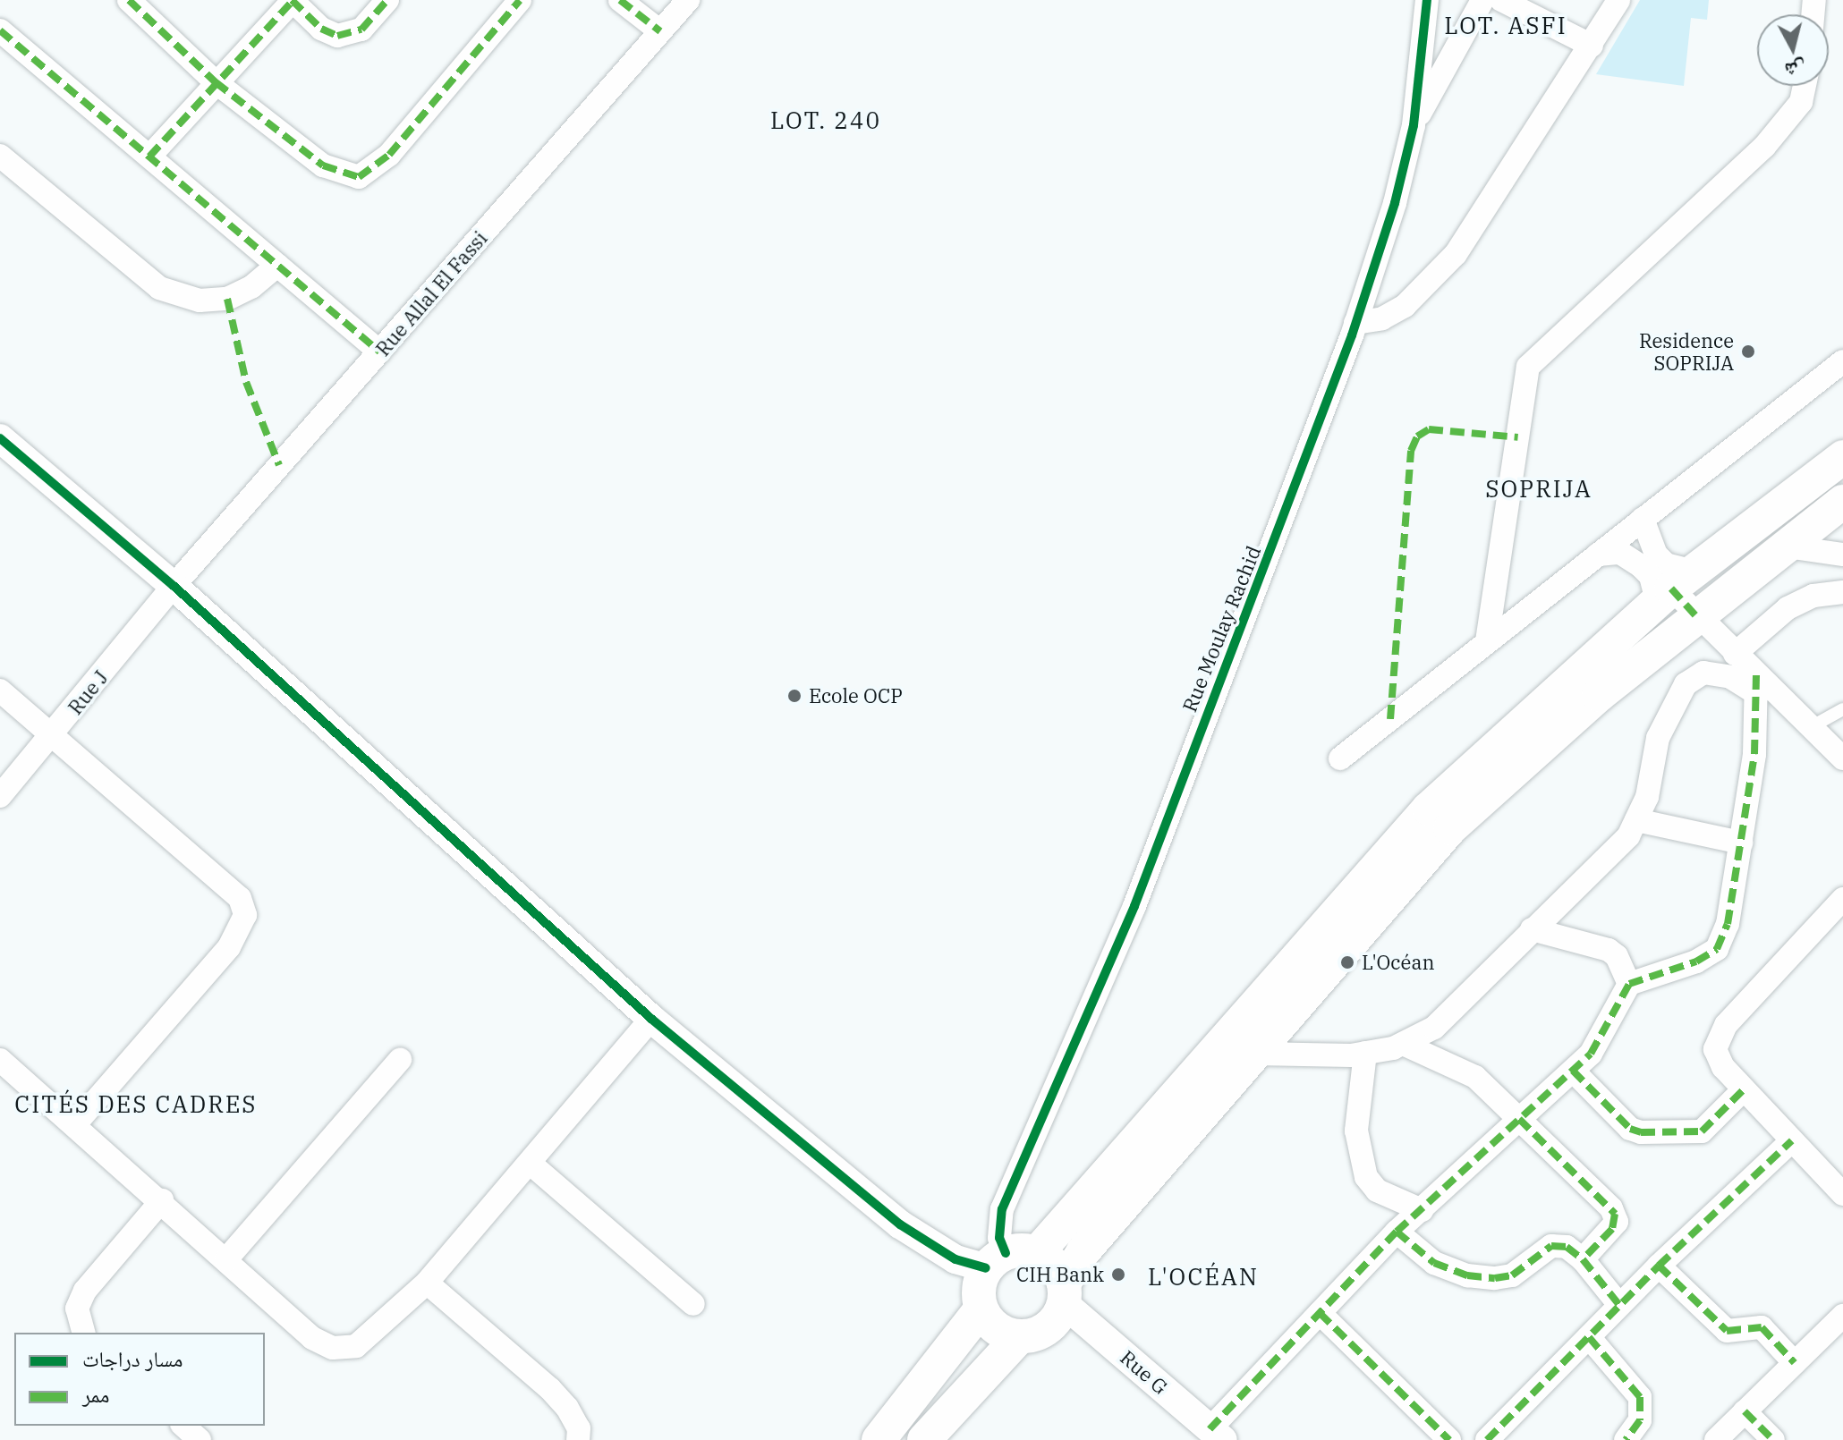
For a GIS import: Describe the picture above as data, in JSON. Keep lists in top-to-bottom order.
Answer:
{
  "streets": {
    "street": [
      "Rue Allal El Fassi",
      "Rue Moulay Rachid",
      "Rue J",
      "Rue G"
    ]
  },
  "crossings": [
    ["Rue Allal El Fassi", "Rue J"],
    ["Rue Moulay Rachid", "Rue G"]
  ],
  "districts": [
    "LOT. ASFI",
    "LOT. 240",
    "SOPRIJA",
    "CITÉS DES CADRES",
    "L'OCÉAN"
  ],
  "places": [
    "Residence SOPRIJA",
    "Ecole OCP",
    "L'Océan",
    "CIH Bank"
  ],
  "legend": ["مسار دراجات", "ممر"],
  "north": "bottom"
}
